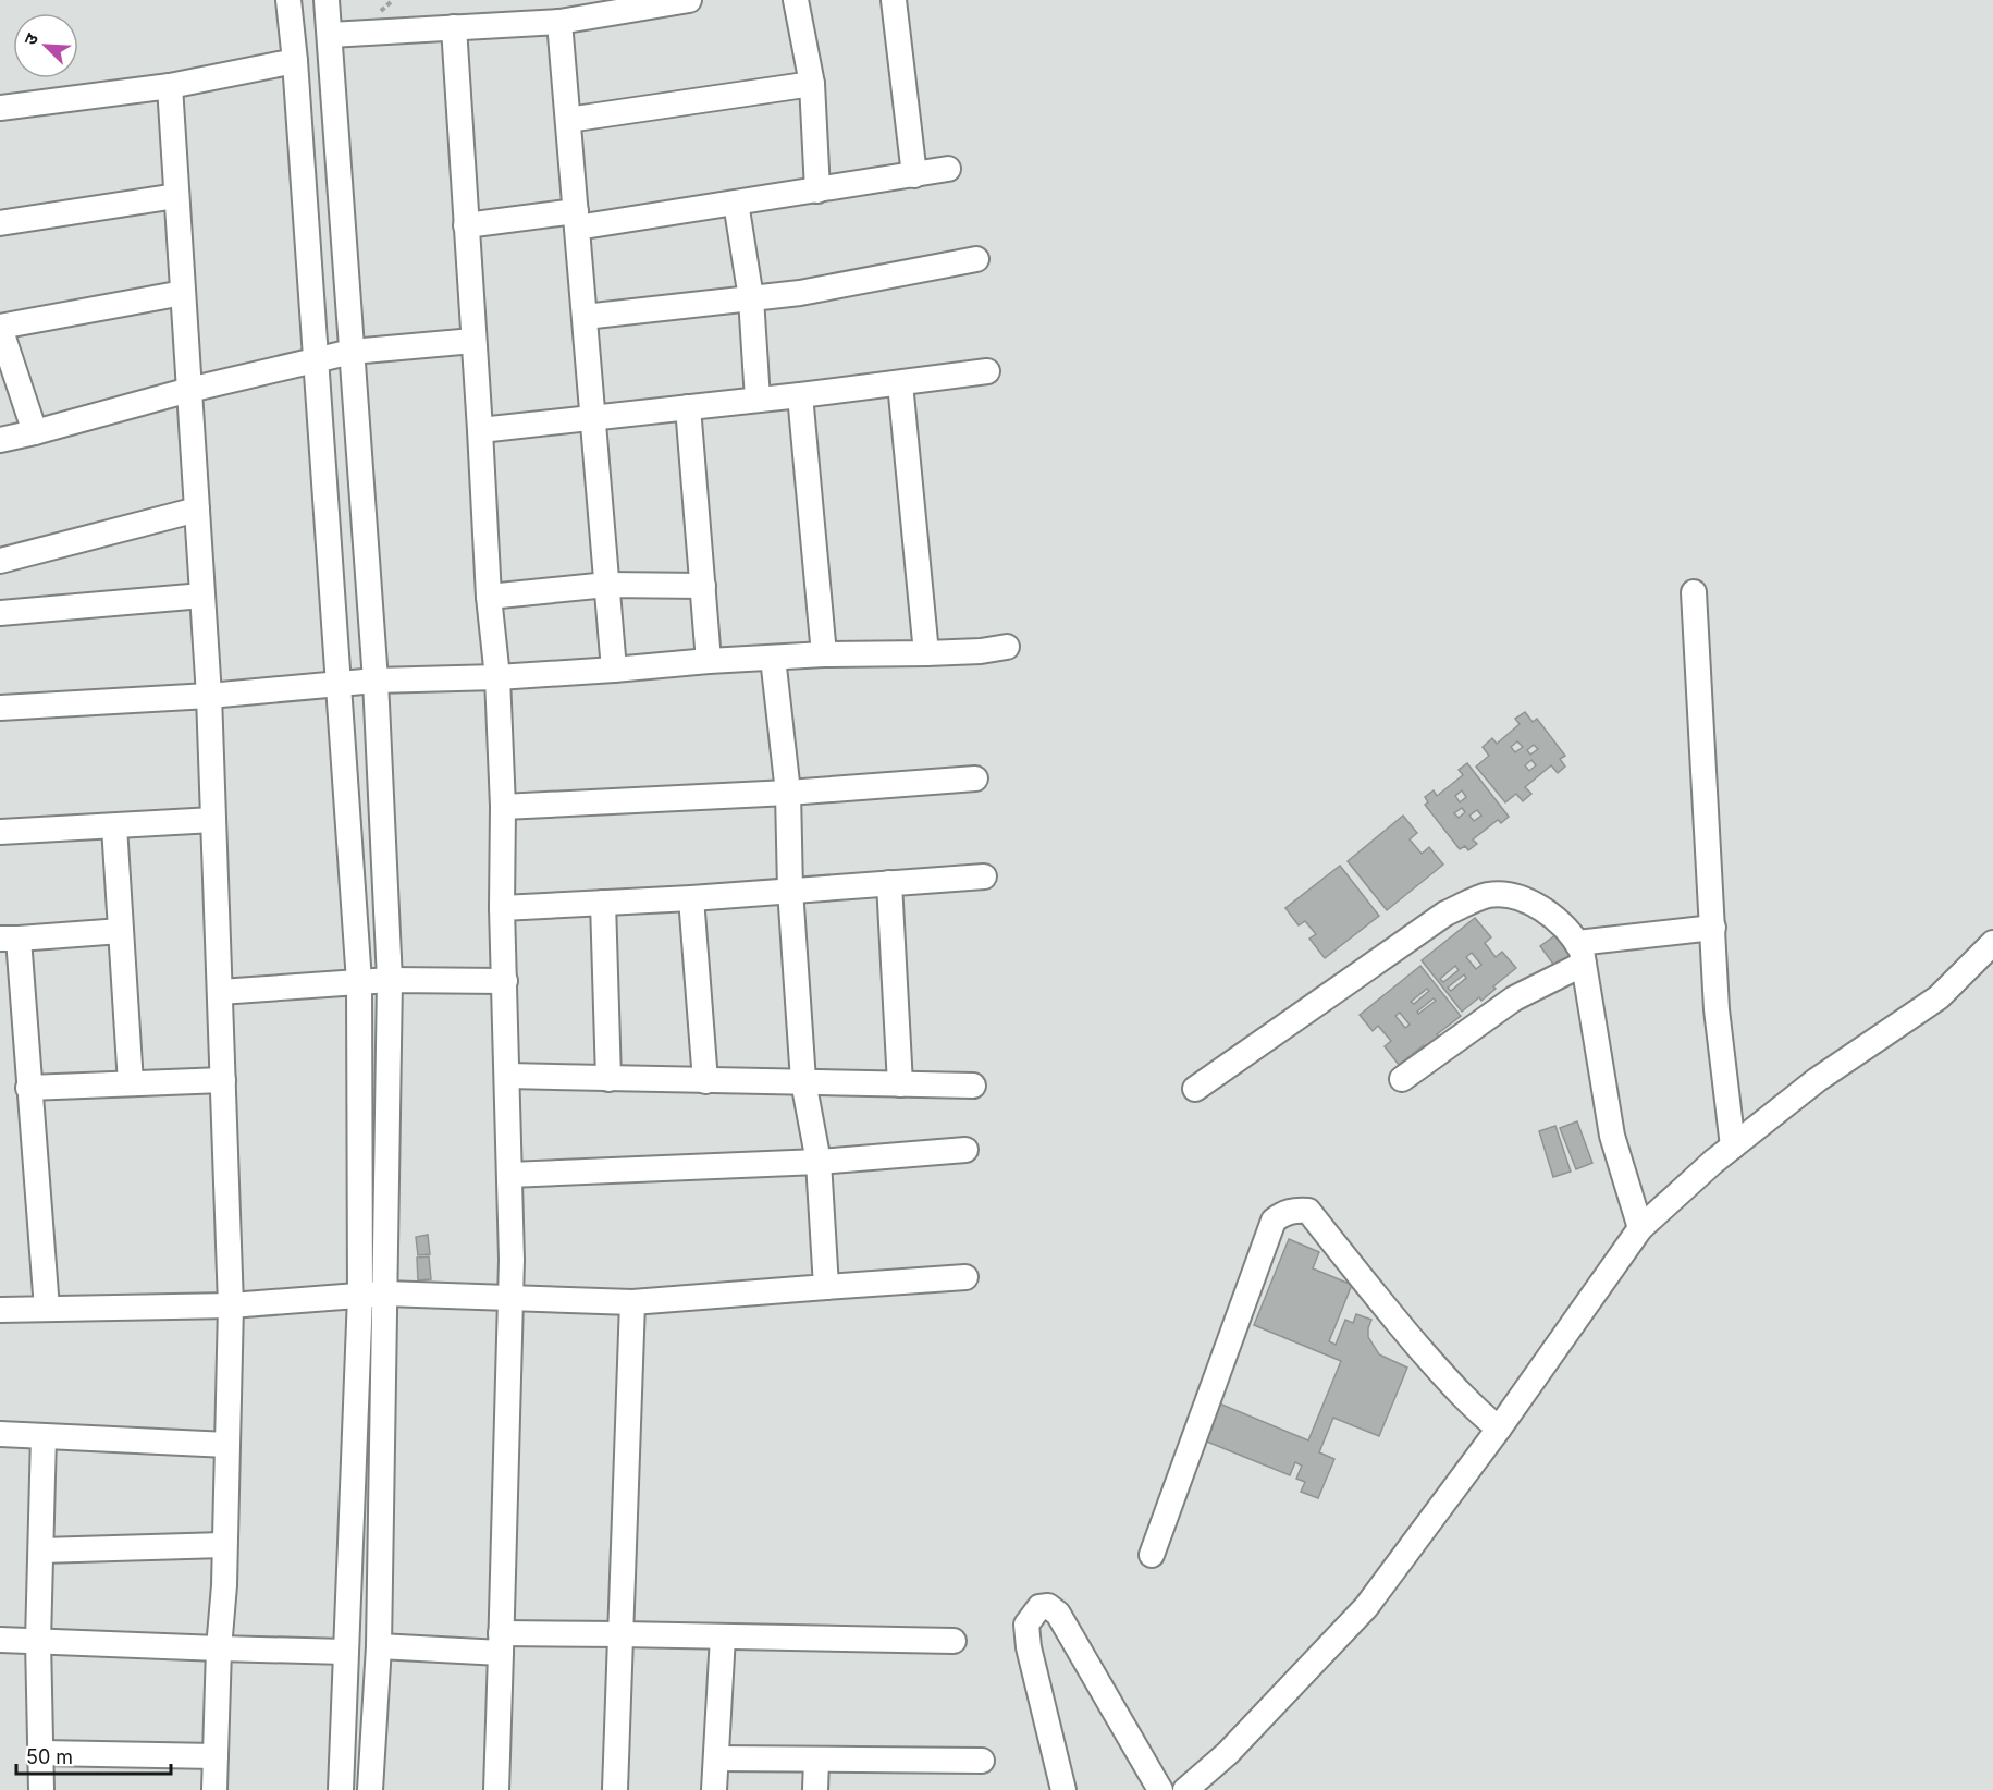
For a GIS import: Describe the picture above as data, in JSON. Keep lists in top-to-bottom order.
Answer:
{
  "scale_bar": "50 m",
  "north": "top left"
}
